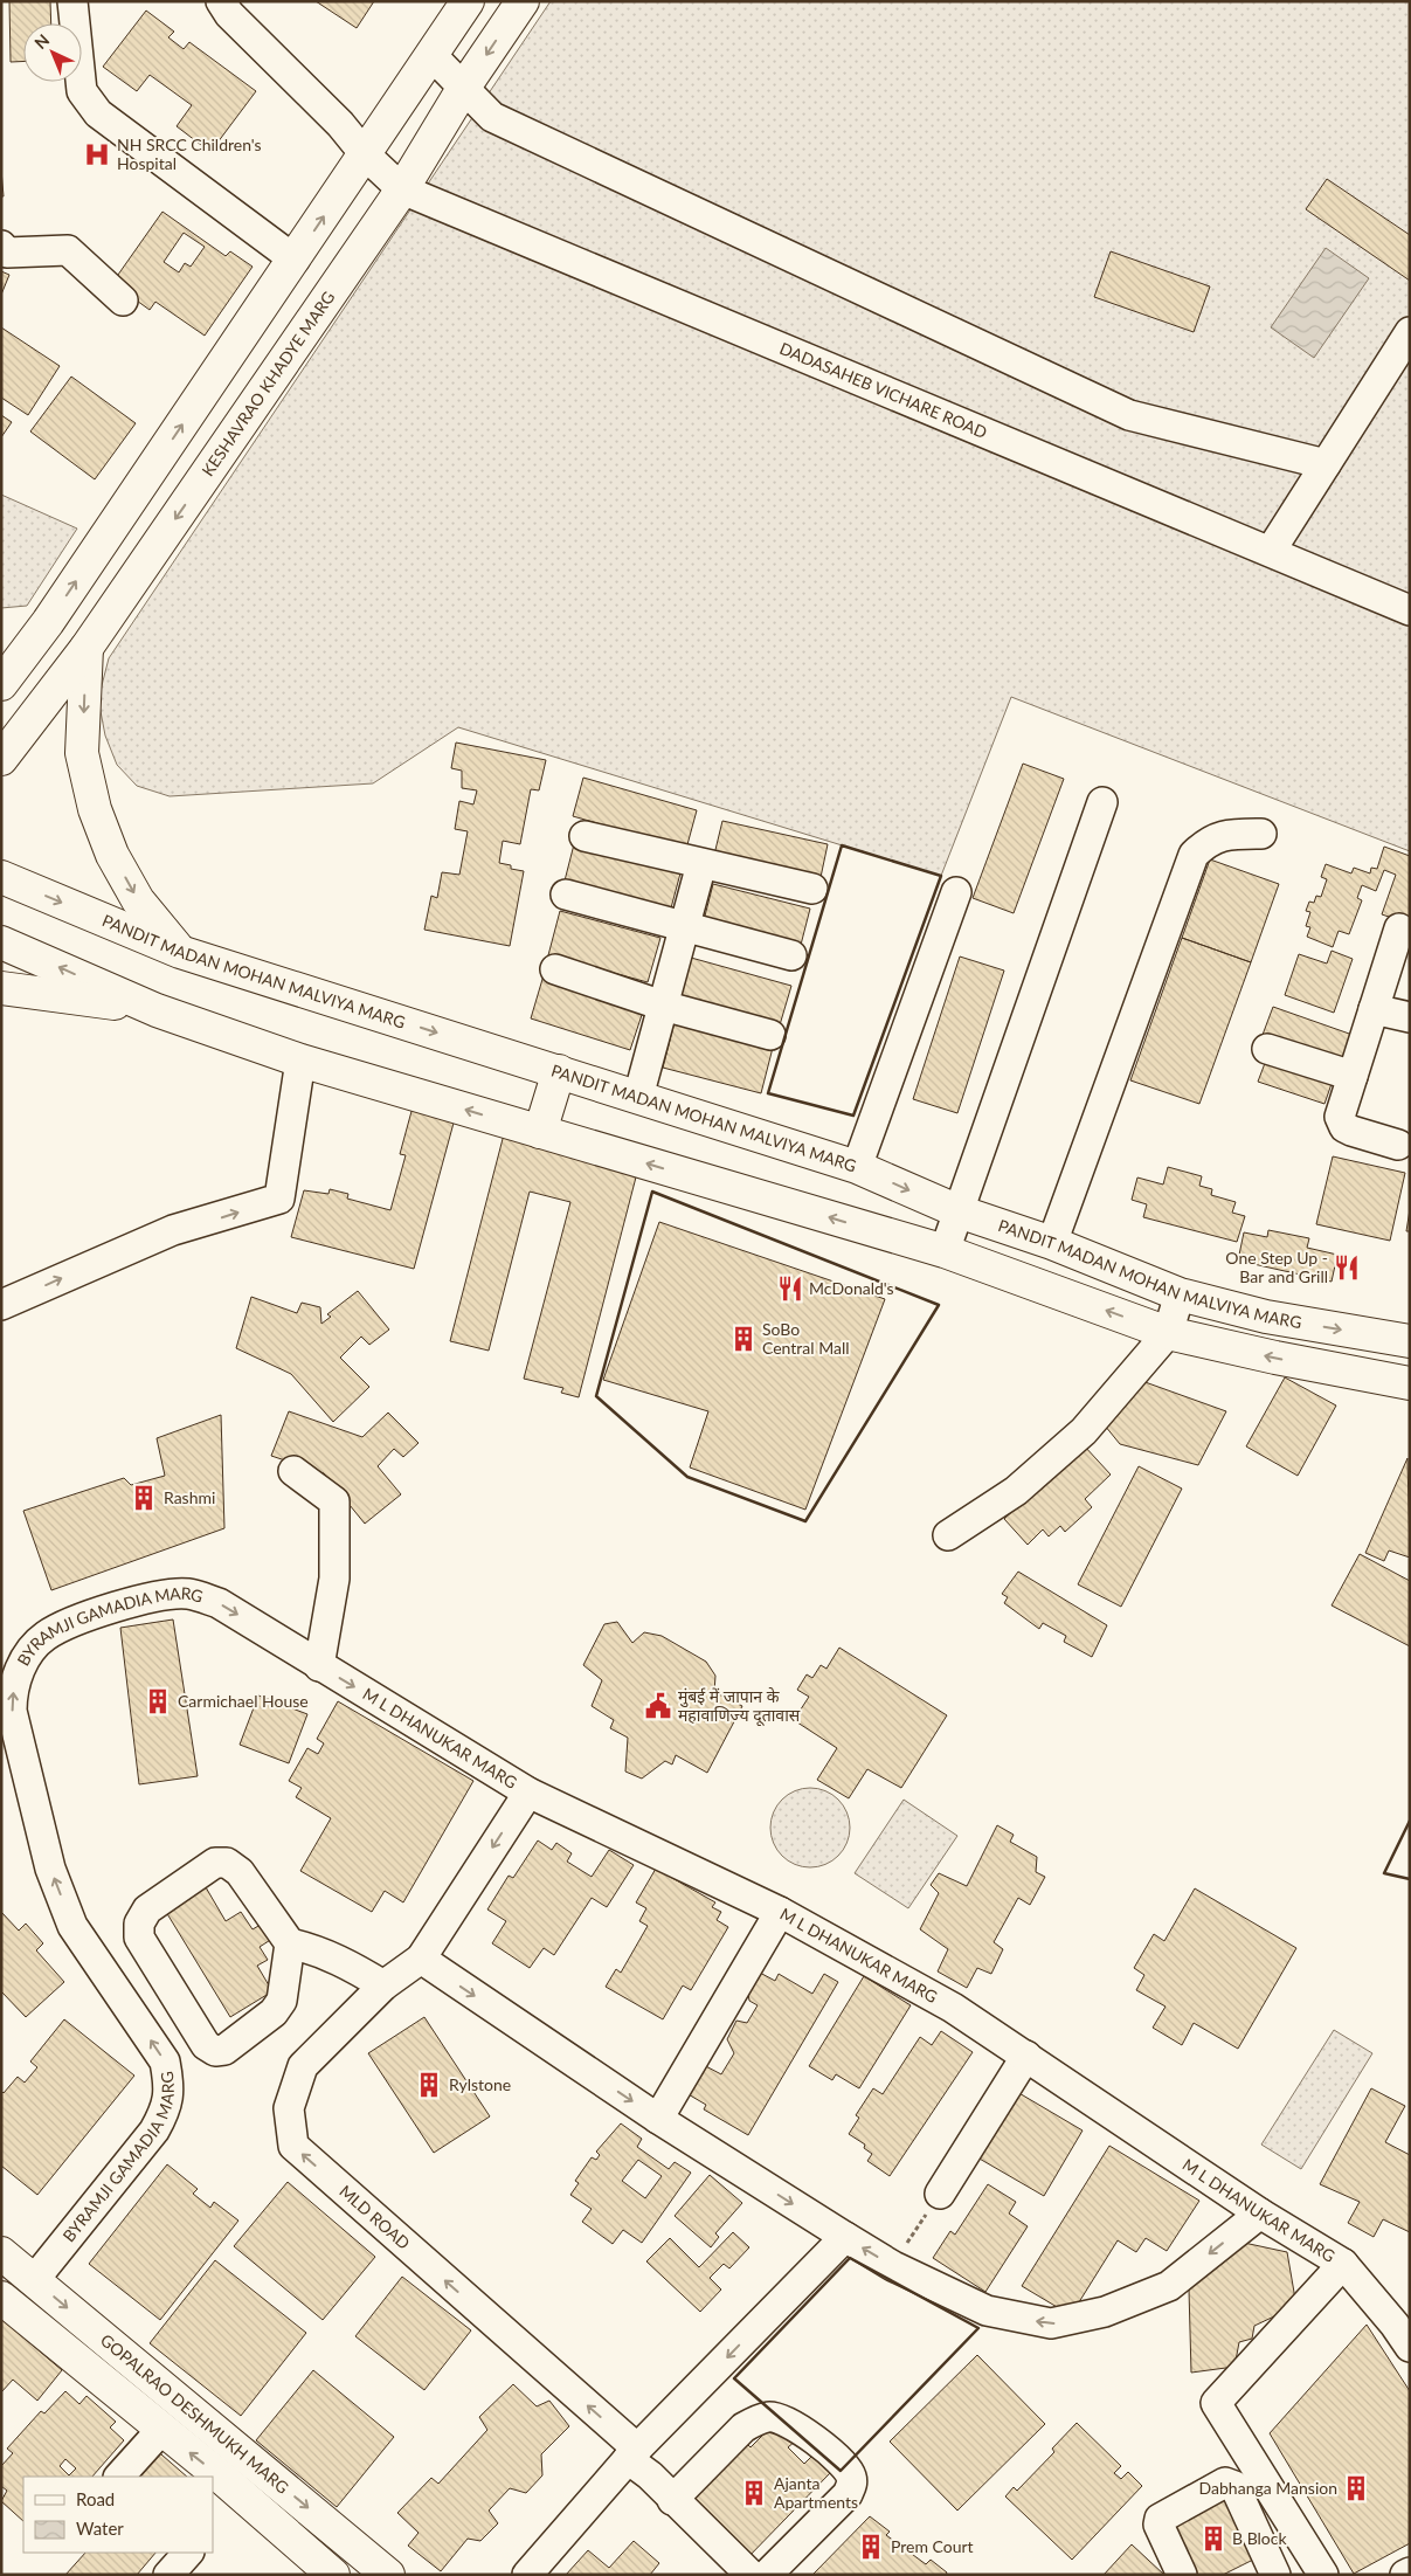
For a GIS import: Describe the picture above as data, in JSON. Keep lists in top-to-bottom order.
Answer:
{
  "streets": {
    "main road": ["KESHAVRAO KHADYE MARG", "PANDIT MADAN MOHAN MALVIYA MARG", "GOPALRAO DESHMUKH MARG"],
    "street": [
      "DADASAHEB VICHARE ROAD",
      "BYRAMJI GAMADIA MARG",
      "M L DHANUKAR MARG",
      "MLD ROAD"
    ]
  },
  "crossings": [
    ["KESHAVRAO KHADYE MARG", "DADASAHEB VICHARE ROAD"],
    ["BYRAMJI GAMADIA MARG", "M L DHANUKAR MARG"],
    ["BYRAMJI GAMADIA MARG", "GOPALRAO DESHMUKH MARG"],
    ["M L DHANUKAR MARG", "MLD ROAD"]
  ],
  "places": {
    "hospital": ["NH SRCC Children's Hospital"],
    "restaurant": ["One Step Up - Bar and Grill", "McDonald's"],
    "building": [
      "SoBo Central Mall",
      "Rashmi",
      "Carmichael House",
      "Rylstone",
      "Dabhanga Mansion",
      "Ajanta Apartments",
      "B Block",
      "Prem Court"
    ],
    "public building": ["मुंबई में जापान के महावाणिज्य दूतावास"]
  },
  "legend": ["Road", "Water"],
  "north": "top left"
}
